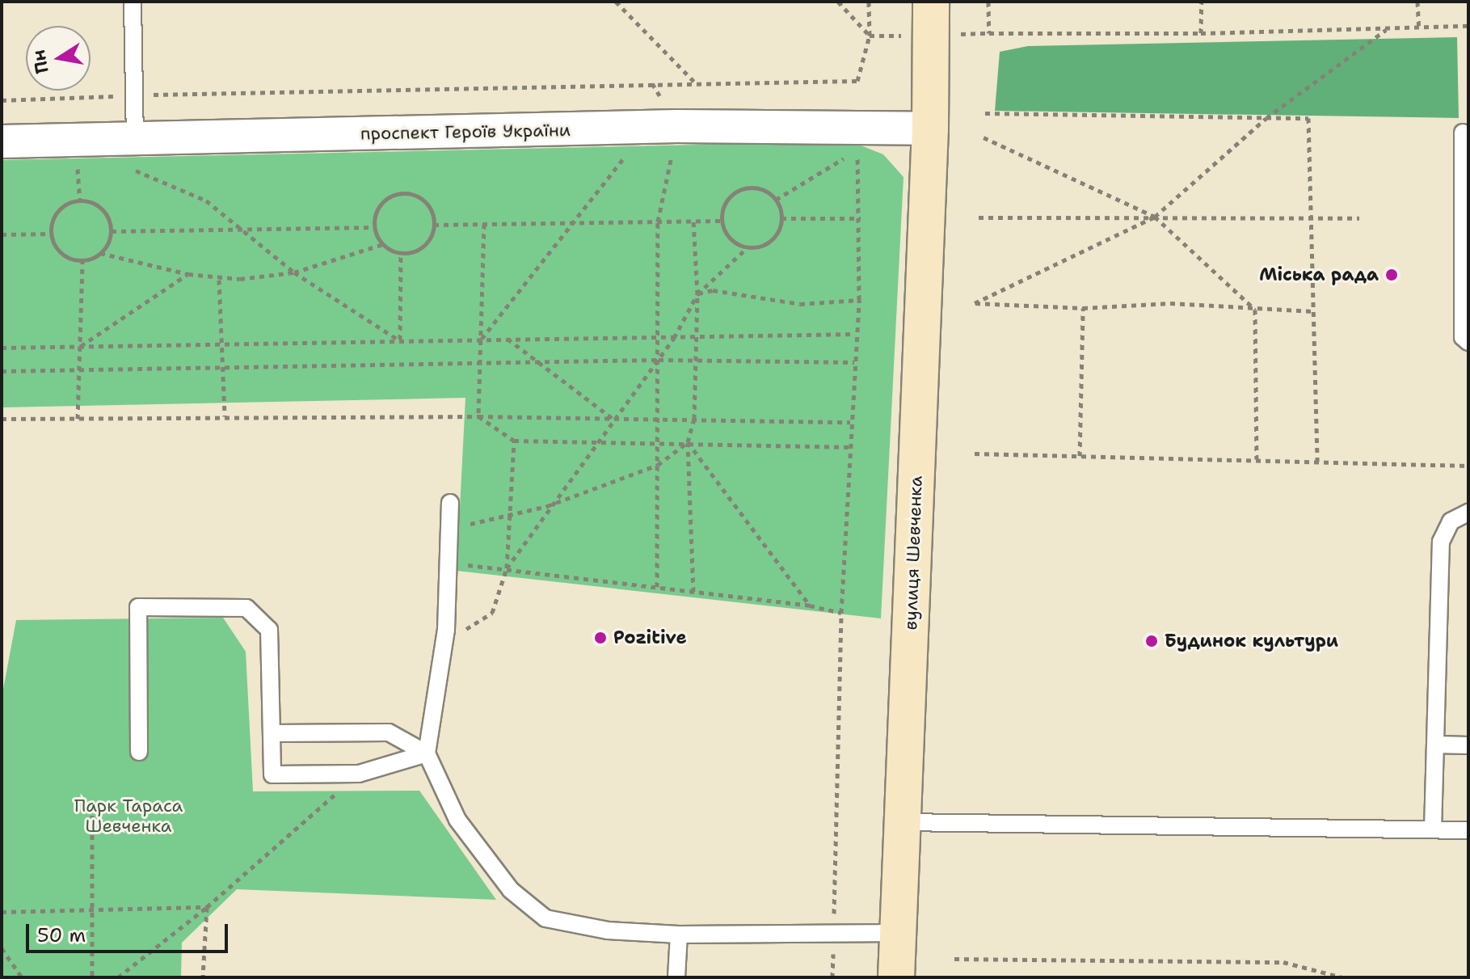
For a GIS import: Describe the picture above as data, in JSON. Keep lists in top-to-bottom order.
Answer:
{
  "streets": {
    "street": ["проспект Героїв України", "вулиця Шевченка"]
  },
  "crossings": [
    ["проспект Героїв України", "вулиця Шевченка"]
  ],
  "parks": ["Парк Тараса Шевченка"],
  "places": ["Міська рада", "Pozitive", "Будинок культури"],
  "scale_bar": "50 m",
  "north": "left"
}
